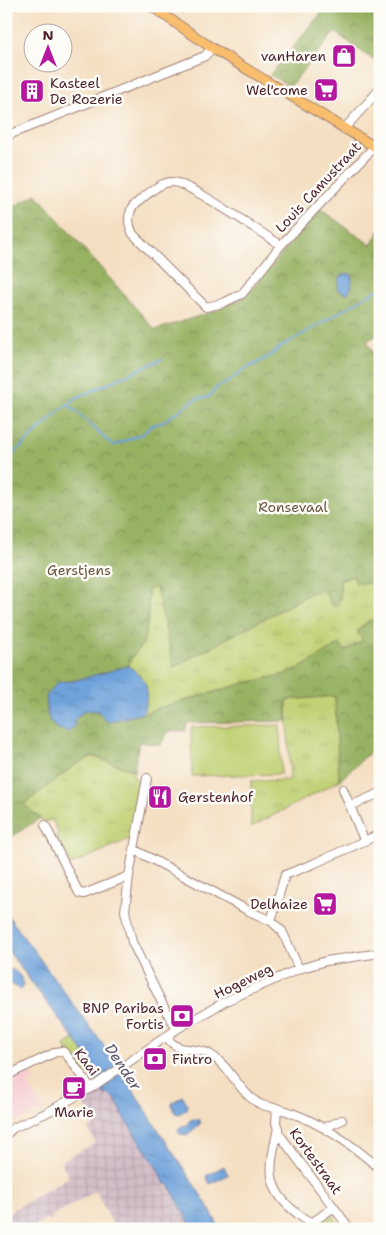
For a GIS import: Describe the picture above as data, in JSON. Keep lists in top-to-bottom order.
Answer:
{
  "streets": {
    "street": [
      "Louis Camustraat",
      "Hogeweg",
      "Kaai",
      "Kortestraat"
    ]
  },
  "crossings": [
    ["Hogeweg", "Kaai"]
  ],
  "water": ["Dender"],
  "parks": ["Ronsevaal", "Gerstjens"],
  "places": {
    "shop": ["vanHaren"],
    "supermarket": ["Wel'come", "Delhaize"],
    "building": ["Kasteel De Rozerie"],
    "restaurant": ["Gerstenhof"],
    "bank": ["BNP Paribas Fortis", "Fintro"],
    "cafe": ["Marie"]
  },
  "north": "top"
}
